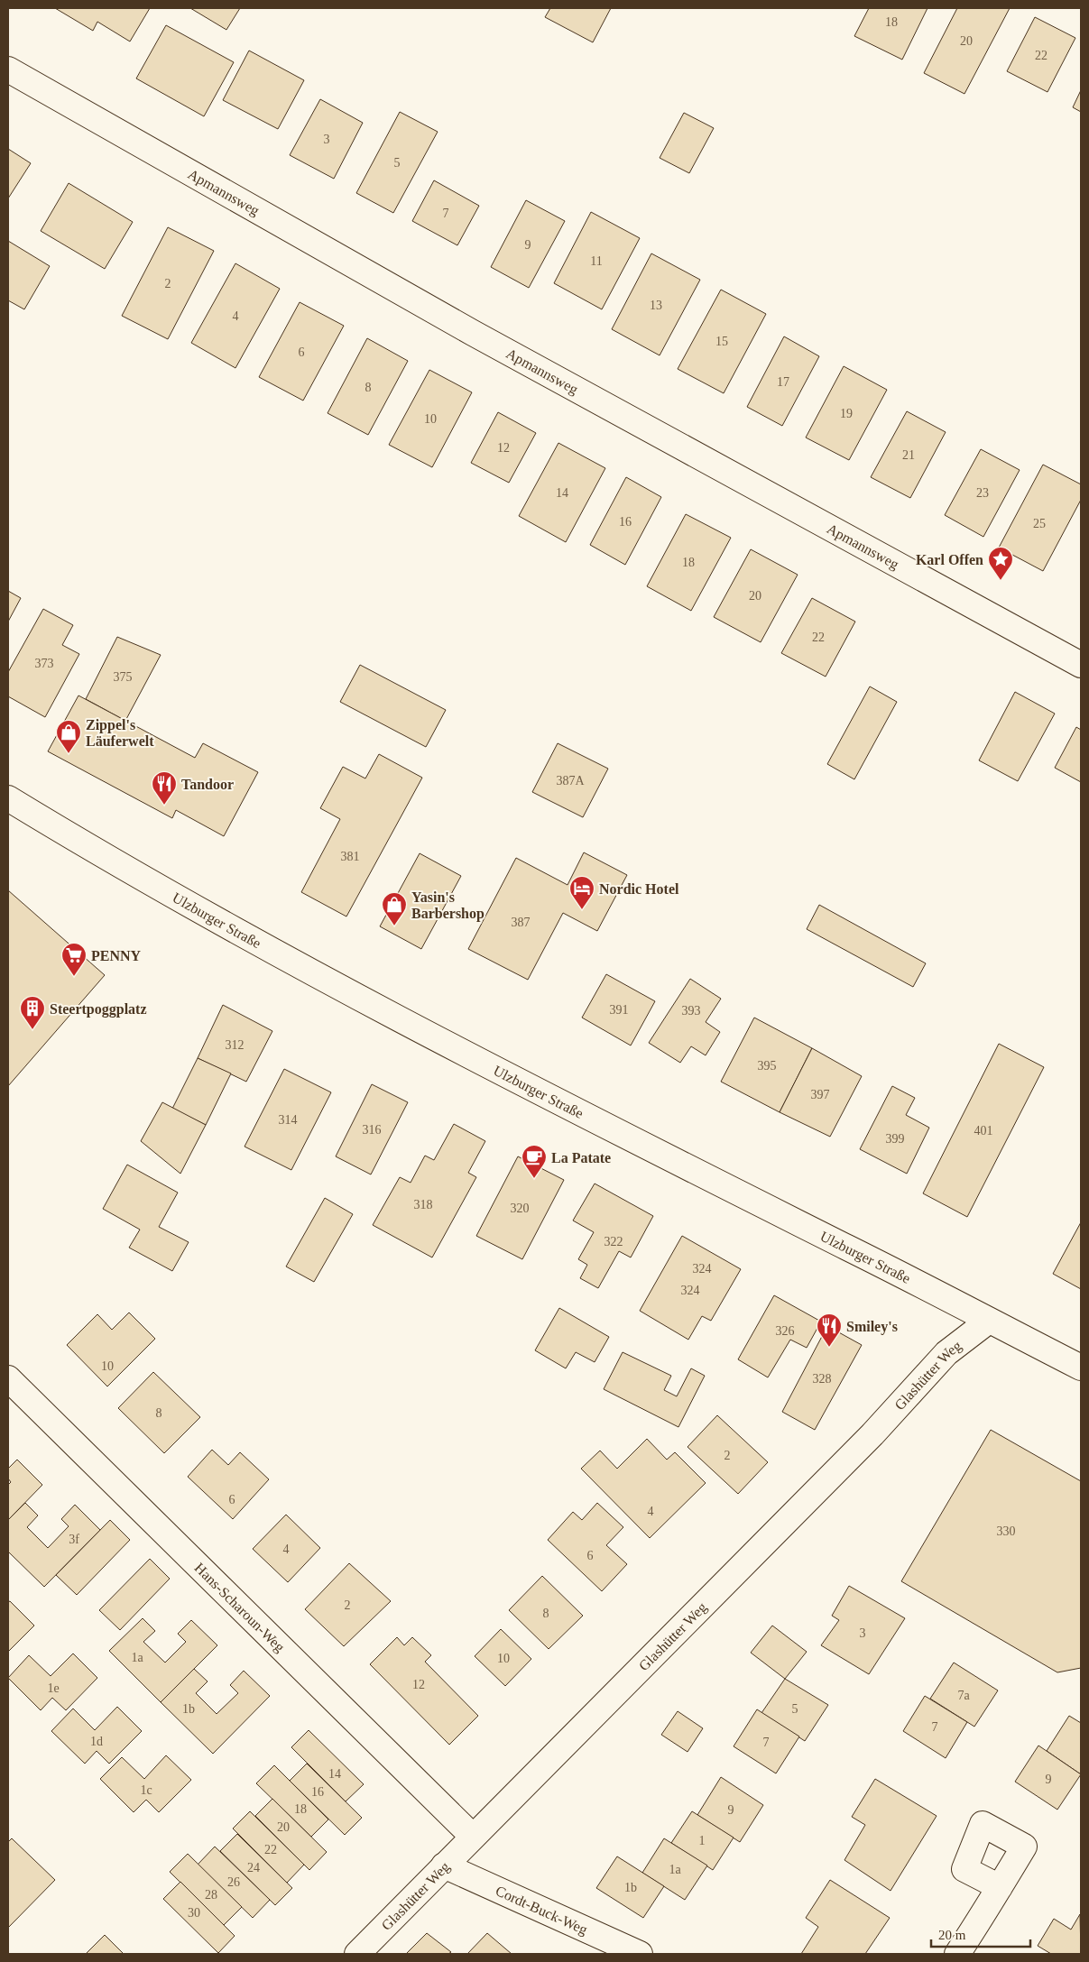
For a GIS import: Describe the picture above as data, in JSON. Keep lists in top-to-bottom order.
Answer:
{
  "streets": {
    "street": [
      "Apmannsweg",
      "Ulzburger Straße",
      "Glashütter Weg",
      "Hans-Scharoun-Weg",
      "Cordt-Buck-Weg"
    ]
  },
  "crossings": [
    ["Ulzburger Straße", "Glashütter Weg"],
    ["Glashütter Weg", "Hans-Scharoun-Weg"],
    ["Glashütter Weg", "Cordt-Buck-Weg"]
  ],
  "places": {
    "place": ["Karl Offen"],
    "shop": ["Zippel's Läuferwelt", "Yasin's Barbershop"],
    "restaurant": ["Tandoor", "Smiley's"],
    "hotel": ["Nordic Hotel"],
    "supermarket": ["PENNY"],
    "building": ["Steertpoggplatz"],
    "cafe": ["La Patate"]
  },
  "house_numbers": [
    "18",
    "20",
    "22",
    "3",
    "5",
    "7",
    "9",
    "11",
    "2",
    "13",
    "4",
    "15",
    "6",
    "17",
    "8",
    "19",
    "10",
    "12",
    "21",
    "14",
    "23",
    "16",
    "25",
    "18",
    "20",
    "22",
    "373",
    "375",
    "387A",
    "381",
    "387",
    "391",
    "393",
    "312",
    "395",
    "397",
    "314",
    "316",
    "401",
    "399",
    "318",
    "320",
    "322",
    "324",
    "324",
    "326",
    "10",
    "328",
    "8",
    "2",
    "6",
    "4",
    "330",
    "3f",
    "4",
    "6",
    "2",
    "8",
    "3",
    "1a",
    "10",
    "12",
    "1e",
    "7a",
    "1b",
    "5",
    "7",
    "1d",
    "7",
    "14",
    "9",
    "1c",
    "16",
    "18",
    "9",
    "20",
    "1",
    "22",
    "24",
    "1a",
    "26",
    "1b",
    "28",
    "30"
  ],
  "scale_bar": "20 m"
}
